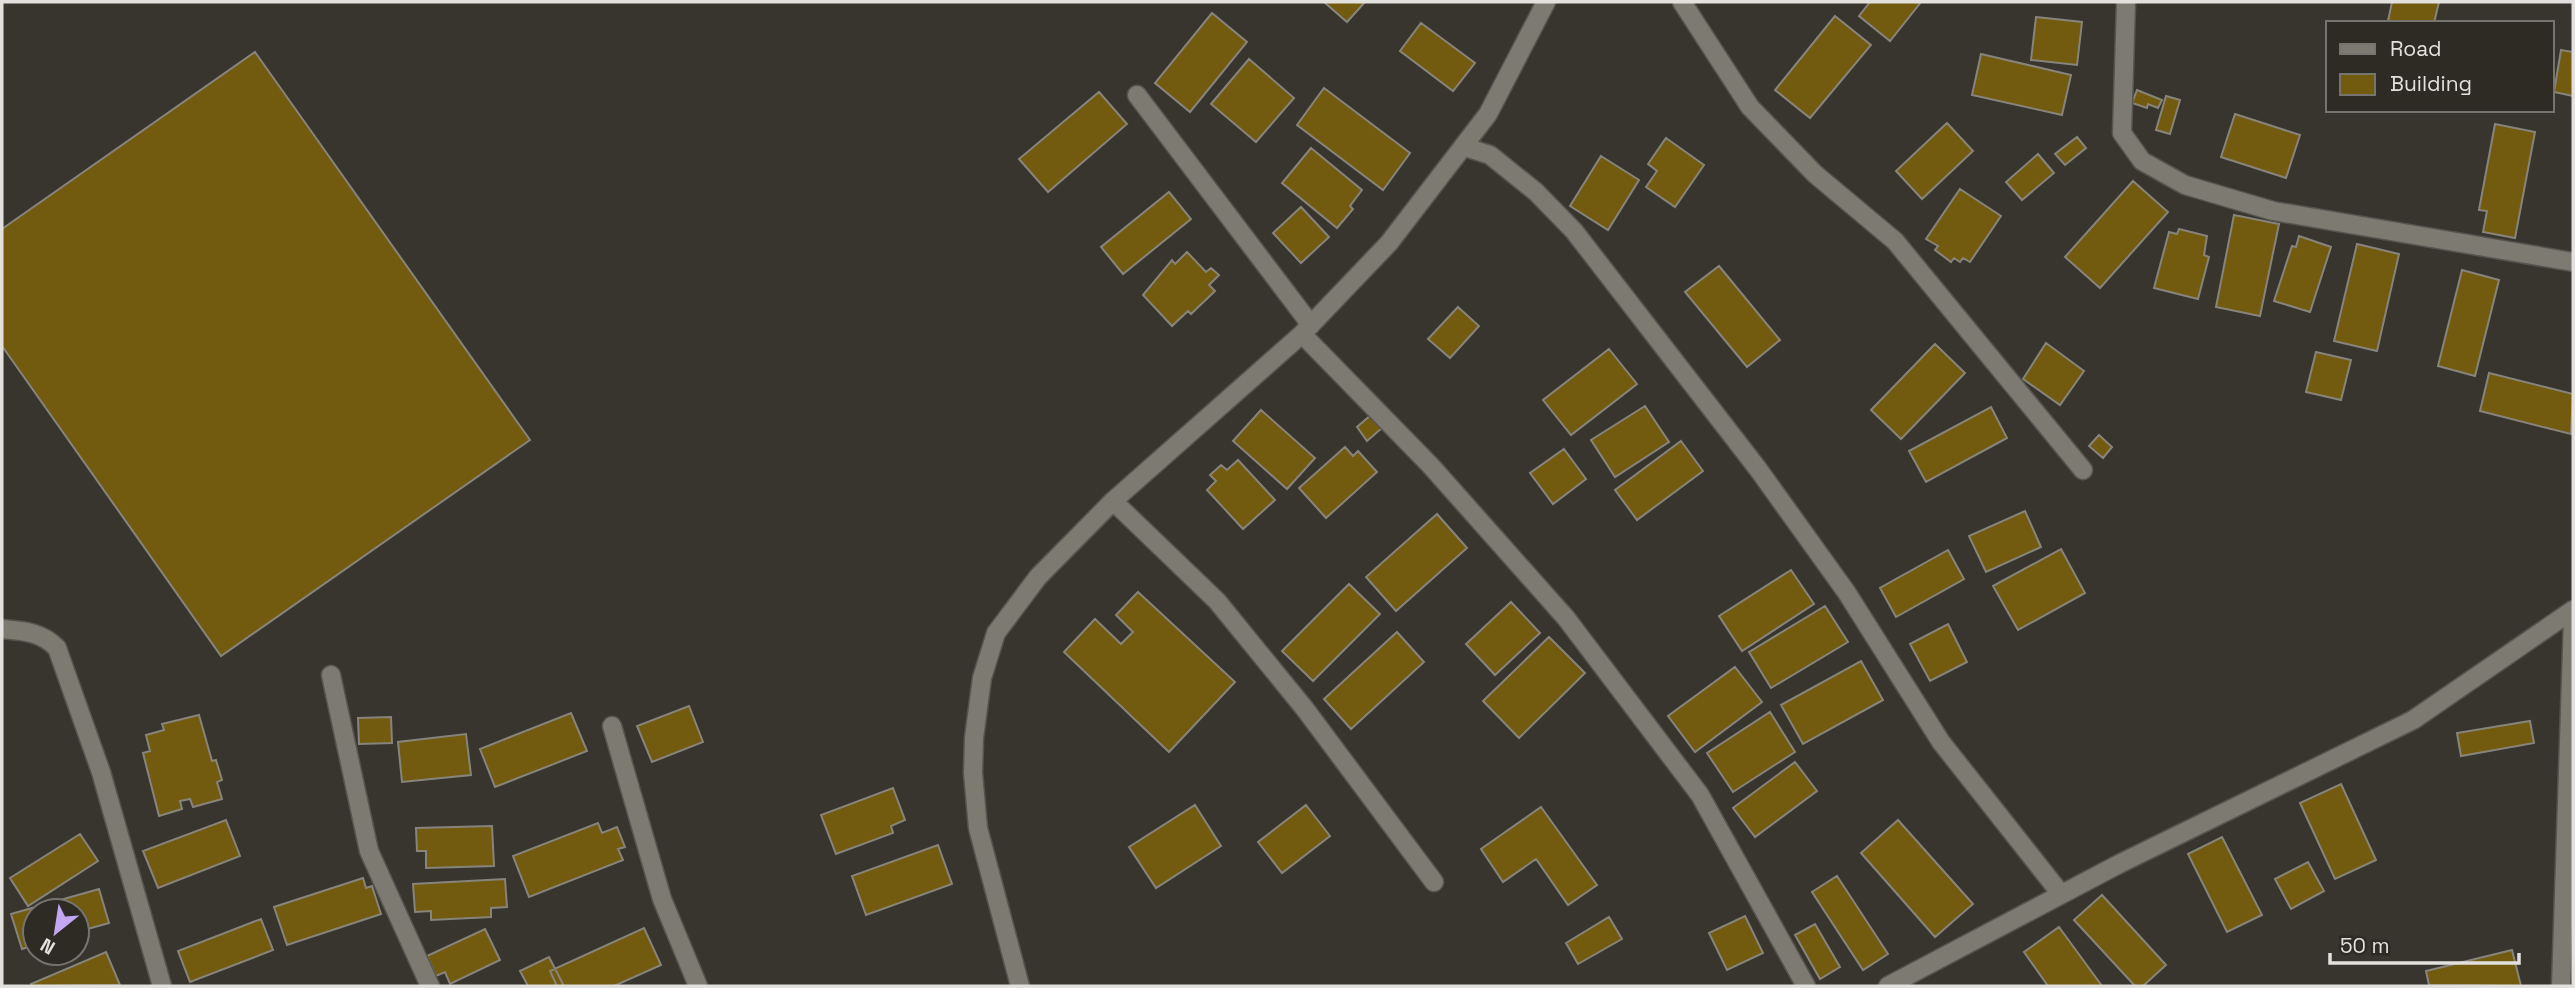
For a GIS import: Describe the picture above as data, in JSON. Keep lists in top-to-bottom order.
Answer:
{
  "legend": ["Road", "Building"],
  "scale_bar": "50 m",
  "north": "bottom left"
}
